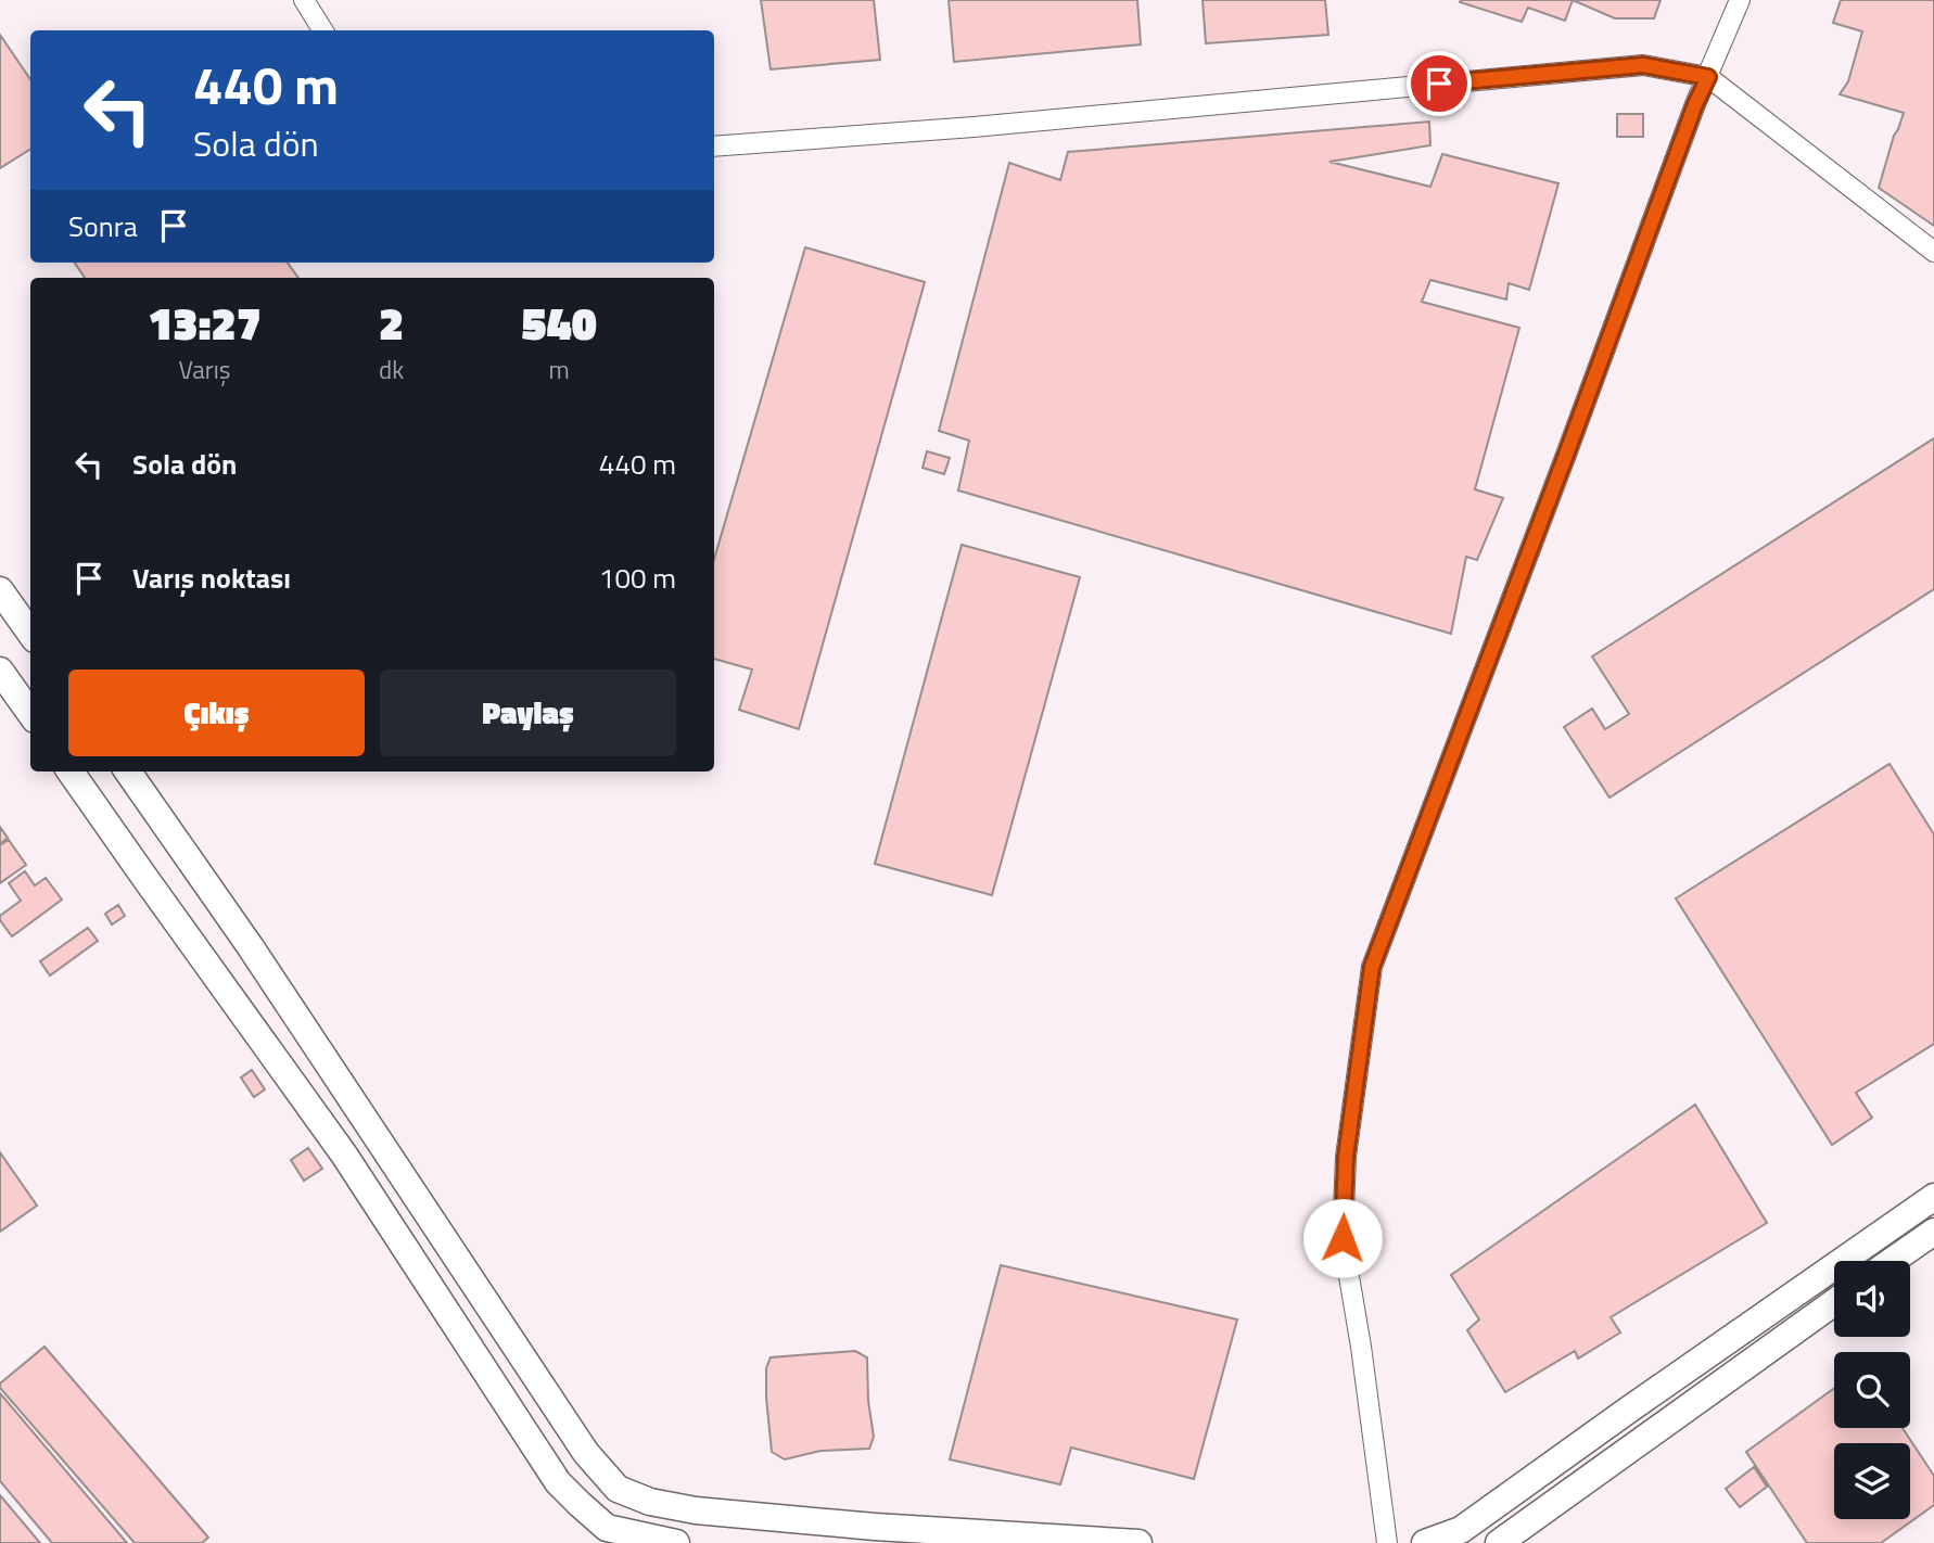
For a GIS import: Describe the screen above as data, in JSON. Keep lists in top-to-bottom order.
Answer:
{
  "page": {
    "turn": ["440 m", "Sola dön"],
    "then": "Sonra",
    "eta": [
      "13:27",
      "Varış",
      "2",
      "dk",
      "540",
      "m"
    ],
    "list": [
      {
        "name": "Sola dön",
        "value": "440 m"
      },
      {
        "name": "Varış noktası",
        "value": "100 m"
      }
    ],
    "buttons": ["Çıkış", "Paylaş"]
  }
}
